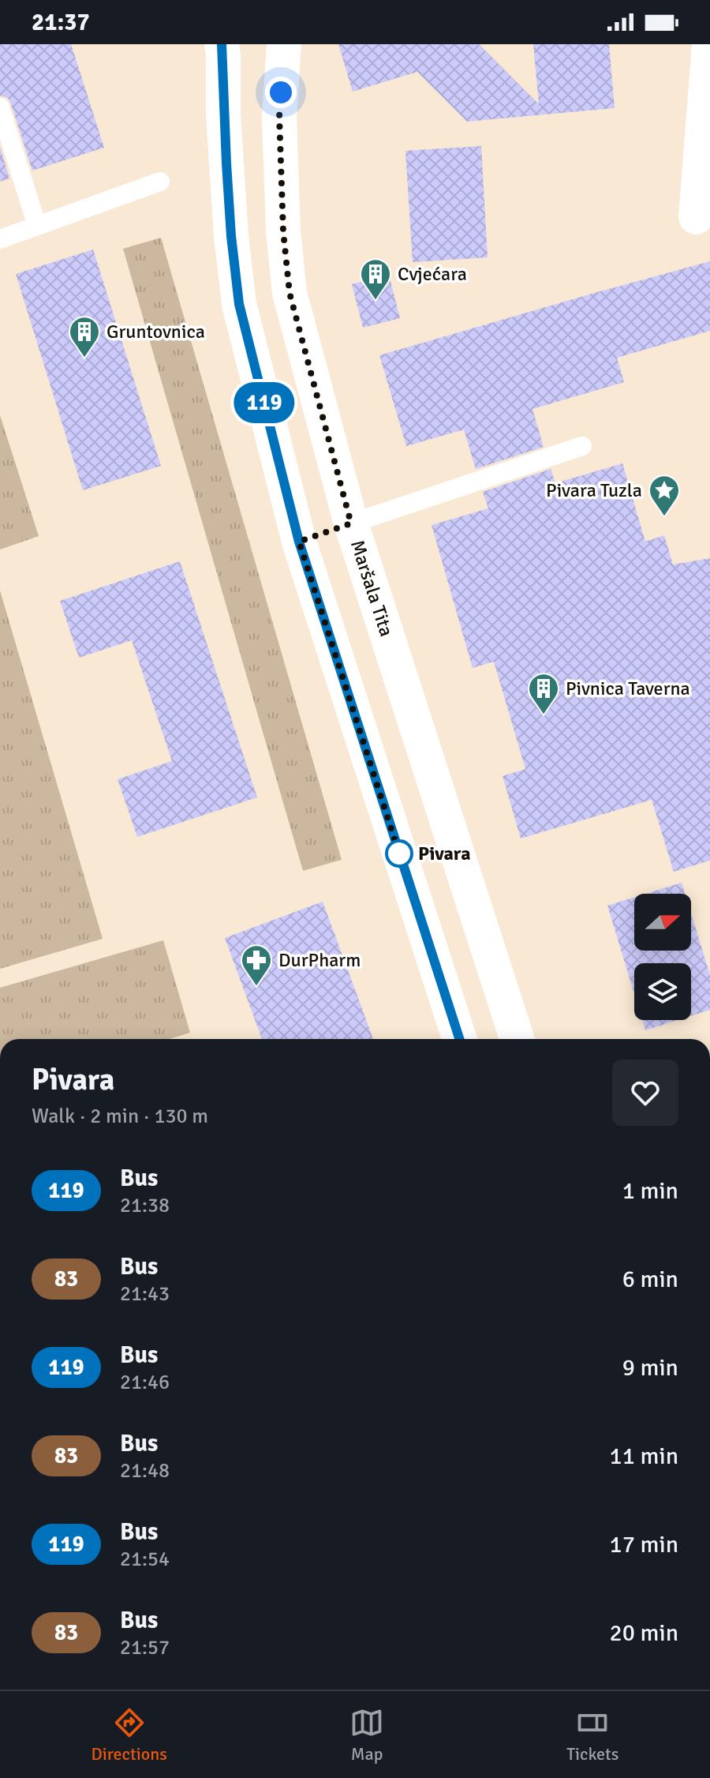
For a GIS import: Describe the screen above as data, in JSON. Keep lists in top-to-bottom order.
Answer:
{
  "streets": {
    "main road": ["Maršala Tita"]
  },
  "places": {
    "building": ["Cvjećara", "Gruntovnica", "Pivnica Taverna"],
    "place": ["Pivara Tuzla"],
    "other": ["Pivara"],
    "pharmacy": ["DurPharm"]
  },
  "lines": ["bus line 119"],
  "north": "right",
  "page": {
    "status": "21:37",
    "on_map": "119",
    "heading": ["Pivara", "Walk · 2 min · 130 m"],
    "list": [
      {
        "mark": "119",
        "name": "Bus",
        "note": "21:38",
        "value": "1 min"
      },
      {
        "mark": "83",
        "name": "Bus",
        "note": "21:43",
        "value": "6 min"
      },
      {
        "mark": "119",
        "name": "Bus",
        "note": "21:46",
        "value": "9 min"
      },
      {
        "mark": "83",
        "name": "Bus",
        "note": "21:48",
        "value": "11 min"
      },
      {
        "mark": "119",
        "name": "Bus",
        "note": "21:54",
        "value": "17 min"
      },
      {
        "mark": "83",
        "name": "Bus",
        "note": "21:57",
        "value": "20 min"
      }
    ],
    "tabs": ["Directions", "Map", "Tickets"]
  }
}
